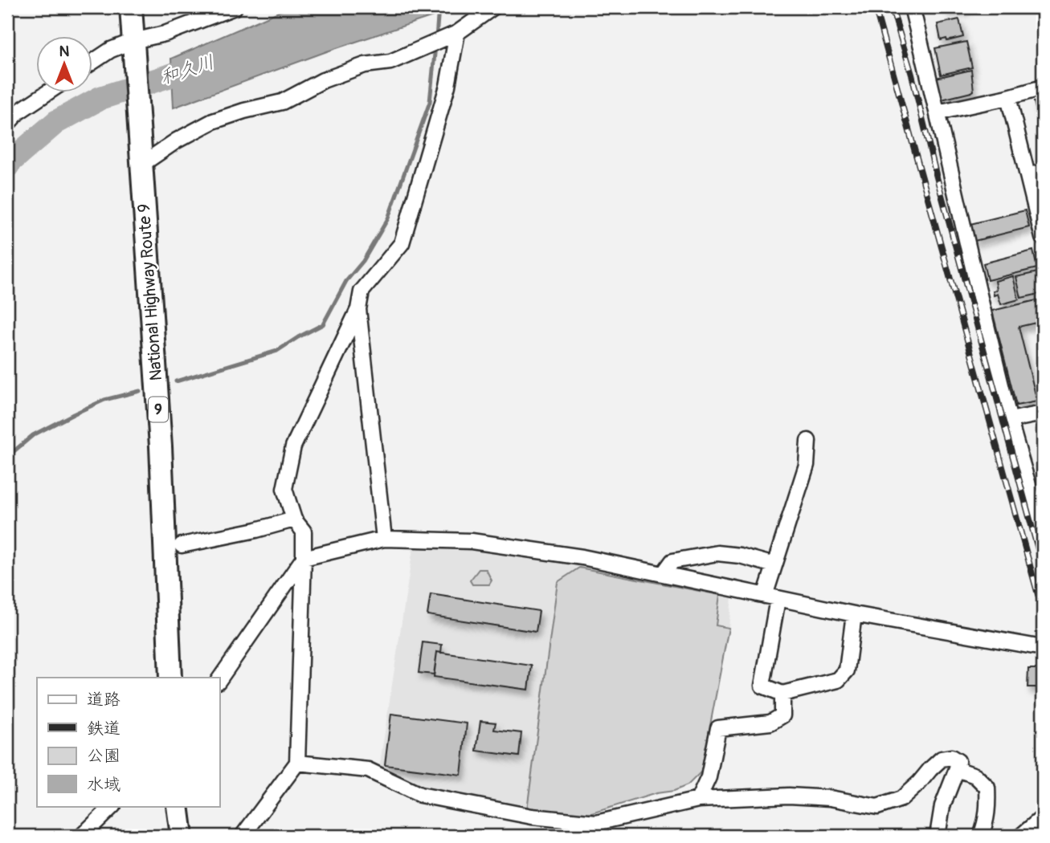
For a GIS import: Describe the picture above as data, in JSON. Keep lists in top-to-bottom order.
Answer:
{
  "streets": {
    "highway": ["National Highway Route 9", "9"]
  },
  "water": ["和久川"],
  "legend": [
    "道路",
    "鉄道",
    "公園",
    "水域"
  ],
  "north": "top"
}
